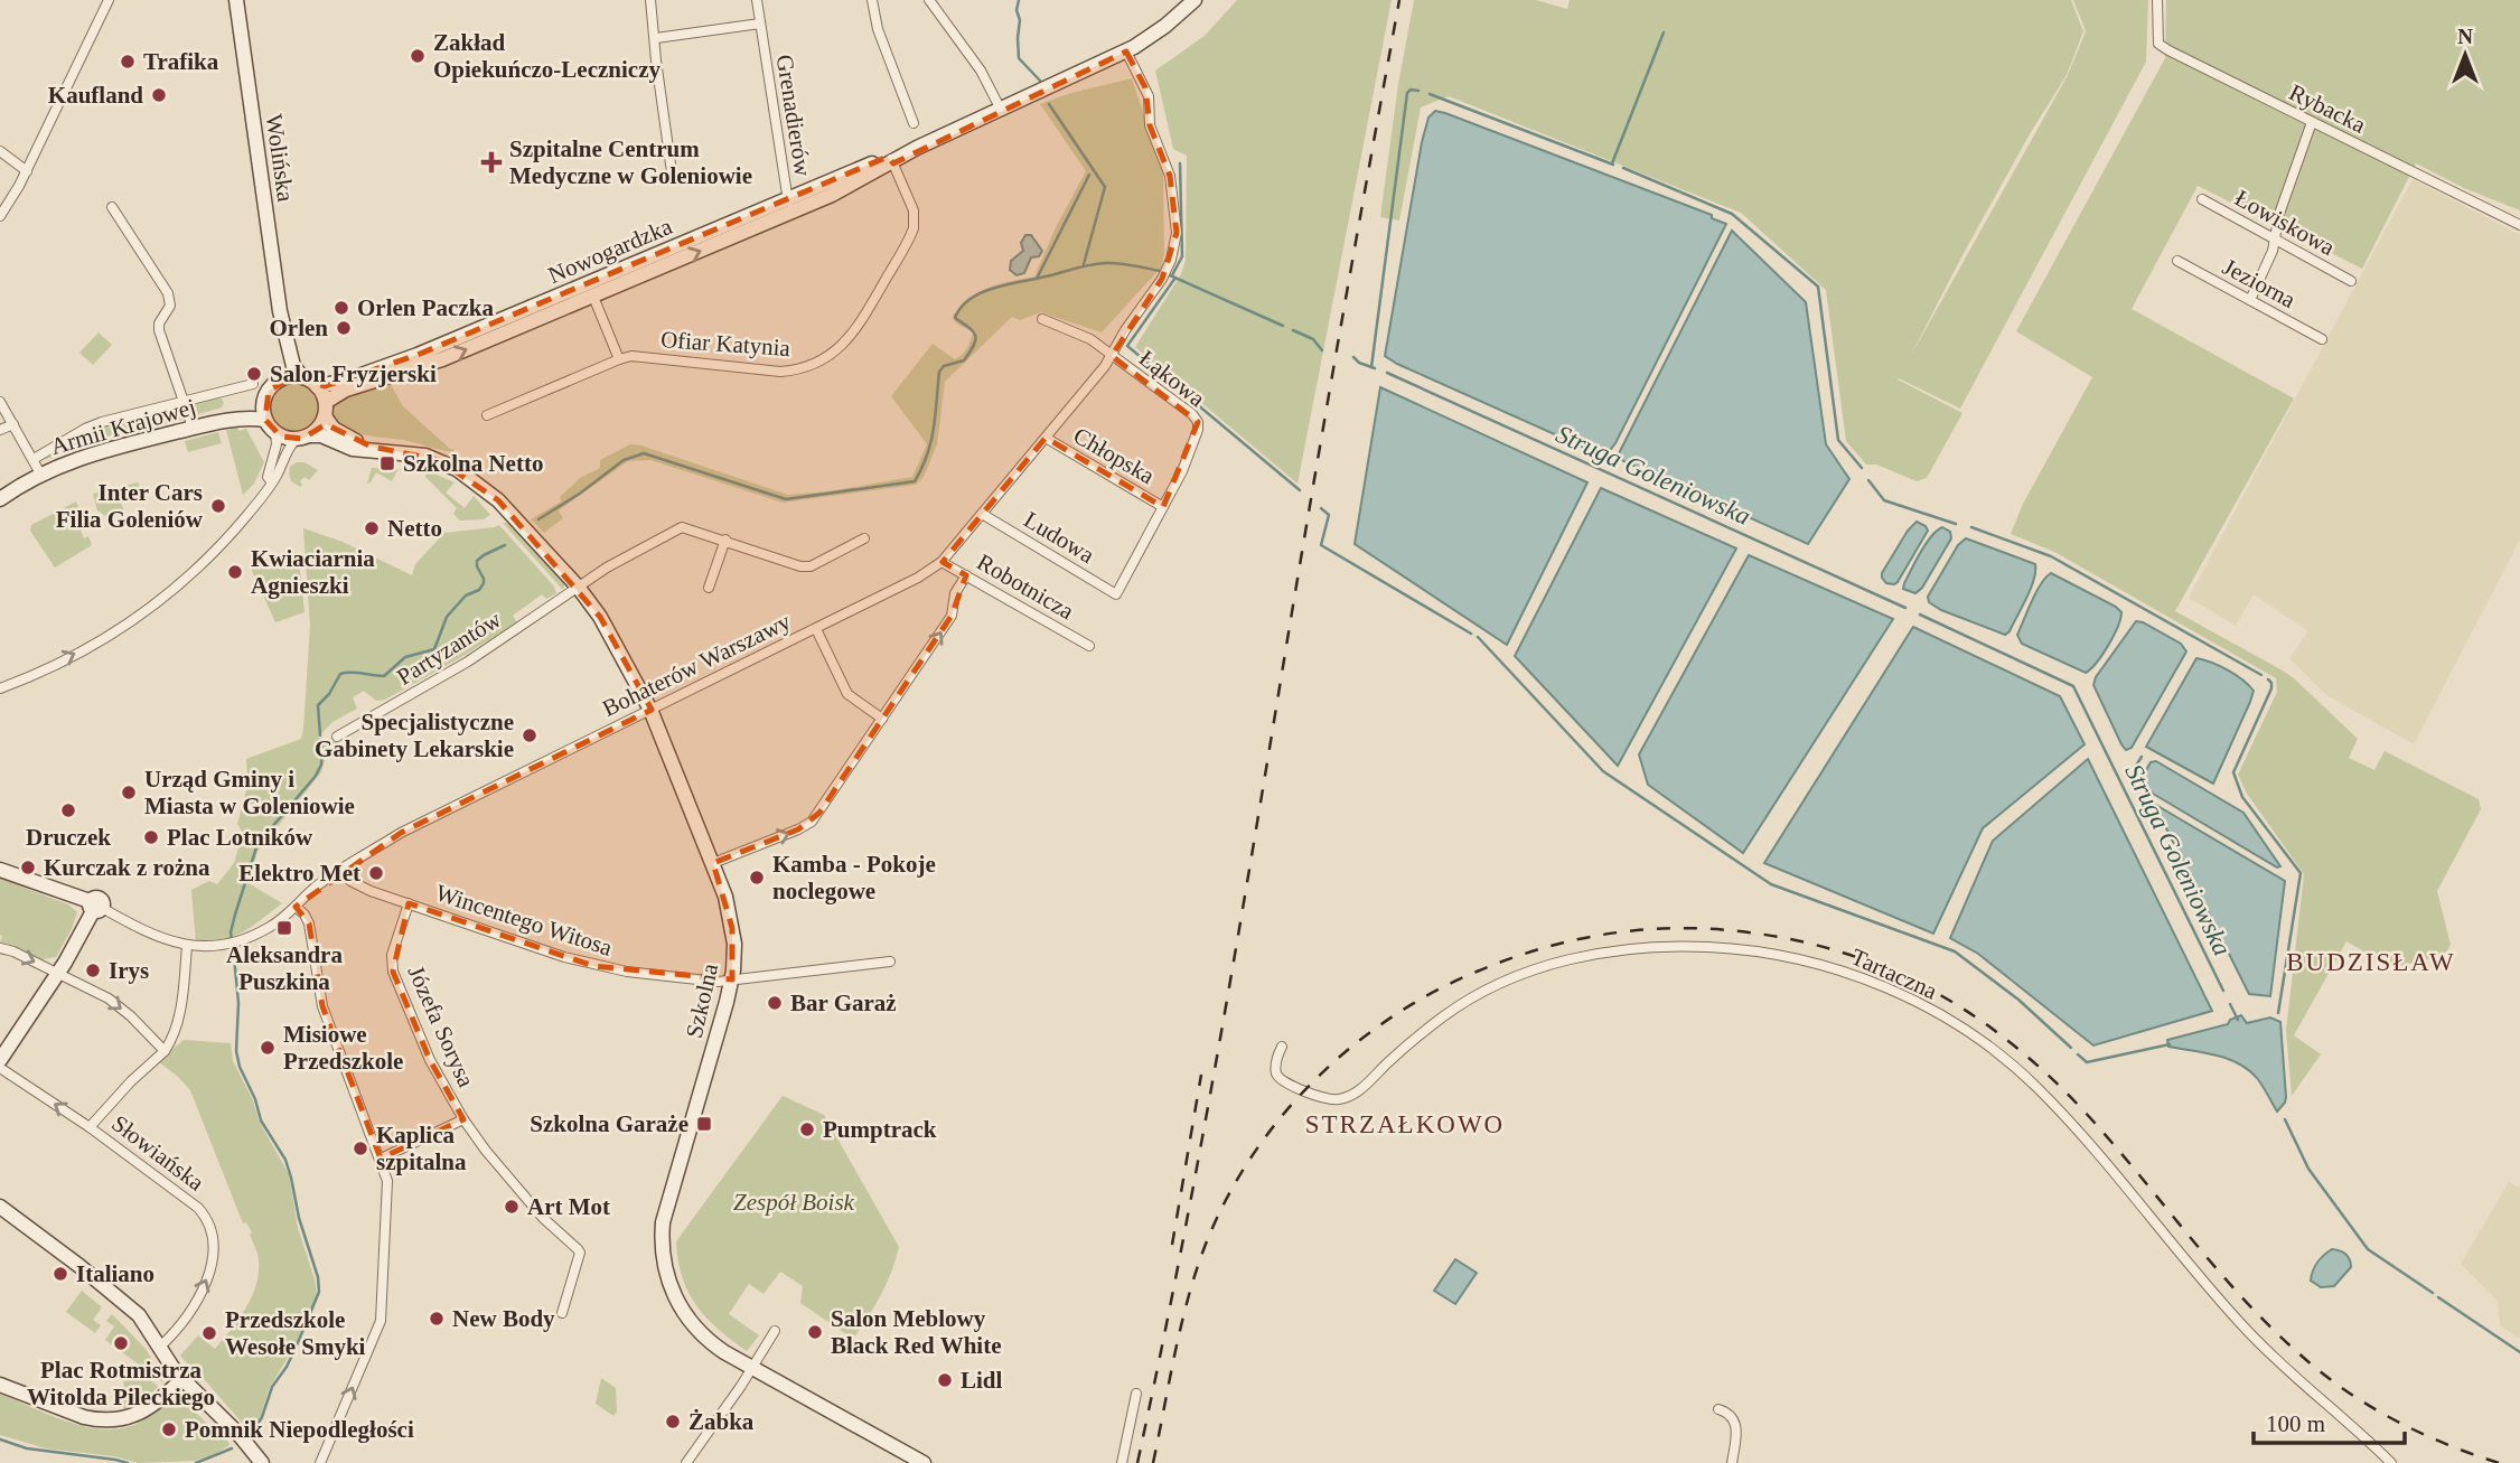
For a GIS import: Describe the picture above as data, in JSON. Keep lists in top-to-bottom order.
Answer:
{
  "streets": {
    "street": [
      "Rybacka",
      "Grenadierów",
      "Wolińska",
      "Łowiskowa",
      "Nowogardzka",
      "Jeziorna",
      "Ofiar Katynia",
      "Łąkowa",
      "Armii Krajowej",
      "Chłopska",
      "Ludowa",
      "Robotnicza",
      "Partyzantów",
      "Bohaterów Warszawy",
      "Wincentego Witosa",
      "Tartaczna",
      "Szkolna",
      "Józefa Sorysa",
      "Słowiańska"
    ]
  },
  "crossings": [
    ["Grenadierów", "Nowogardzka"],
    ["Wolińska", "Nowogardzka"],
    ["Wolińska", "Armii Krajowej"],
    ["Wolińska", "Szkolna"],
    ["Nowogardzka", "Ofiar Katynia"],
    ["Nowogardzka", "Armii Krajowej"],
    ["Nowogardzka", "Bohaterów Warszawy"],
    ["Nowogardzka", "Szkolna"],
    ["Łąkowa", "Chłopska"],
    ["Łąkowa", "Ludowa"],
    ["Łąkowa", "Bohaterów Warszawy"],
    ["Armii Krajowej", "Szkolna"],
    ["Chłopska", "Ludowa"],
    ["Chłopska", "Bohaterów Warszawy"],
    ["Ludowa", "Bohaterów Warszawy"],
    ["Robotnicza", "Bohaterów Warszawy"],
    ["Partyzantów", "Szkolna"],
    ["Bohaterów Warszawy", "Wincentego Witosa"],
    ["Bohaterów Warszawy", "Szkolna"],
    ["Wincentego Witosa", "Szkolna"],
    ["Wincentego Witosa", "Józefa Sorysa"]
  ],
  "one_way": ["Słowiańska"],
  "districts": ["BUDZISŁAW", "STRZAŁKOWO"],
  "water": ["Struga Goleniowska"],
  "parks": ["Zespół Boisk"],
  "places": {
    "other": [
      "Zakład Opiekuńczo-Leczniczy",
      "Trafika",
      "Kaufland",
      "Orlen Paczka",
      "Orlen",
      "Salon Fryzjerski",
      "Inter Cars Filia Goleniów",
      "Netto",
      "Kwiaciarnia Agnieszki",
      "Specjalistyczne Gabinety Lekarskie",
      "Urząd Gminy i Miasta w Goleniowie",
      "Druczek",
      "Plac Lotników",
      "Kurczak z rożna",
      "Elektro Met",
      "Kamba - Pokoje noclegowe",
      "Irys",
      "Bar Garaż",
      "Misiowe Przedszkole",
      "Pumptrack",
      "Kaplica szpitalna",
      "Art Mot",
      "Italiano",
      "New Body",
      "Salon Meblowy Black Red White",
      "Przedszkole Wesołe Smyki",
      "Plac Rotmistrza Witolda Pileckiego",
      "Lidl",
      "Żabka",
      "Pomnik Niepodległości"
    ],
    "health": ["Szpitalne Centrum Medyczne w Goleniowie"],
    "transit": ["Szkolna Netto", "Aleksandra Puszkina", "Szkolna Garaże"]
  },
  "scale_bar": "100 m",
  "north": "top"
}
